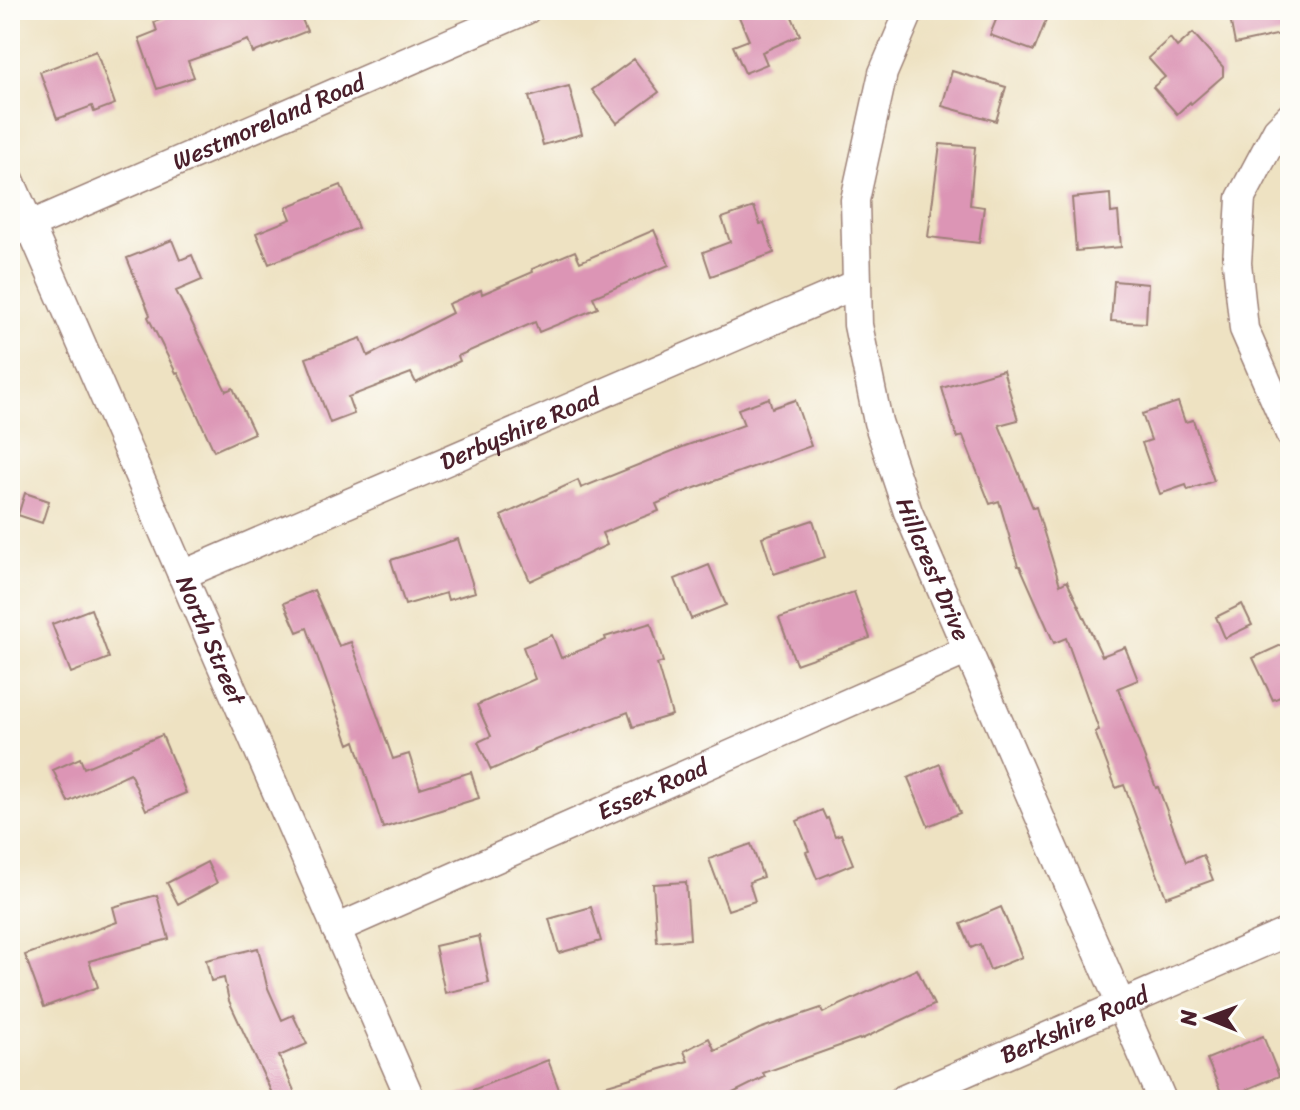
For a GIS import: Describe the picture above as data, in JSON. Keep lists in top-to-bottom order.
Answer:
{
  "streets": {
    "street": [
      "Westmoreland Road",
      "Derbyshire Road",
      "Hillcrest Drive",
      "North Street",
      "Essex Road",
      "Berkshire Road"
    ]
  },
  "crossings": [
    ["Westmoreland Road", "North Street"],
    ["Derbyshire Road", "Hillcrest Drive"],
    ["Derbyshire Road", "North Street"],
    ["Hillcrest Drive", "Essex Road"],
    ["Hillcrest Drive", "Berkshire Road"],
    ["North Street", "Essex Road"]
  ],
  "north": "left"
}
